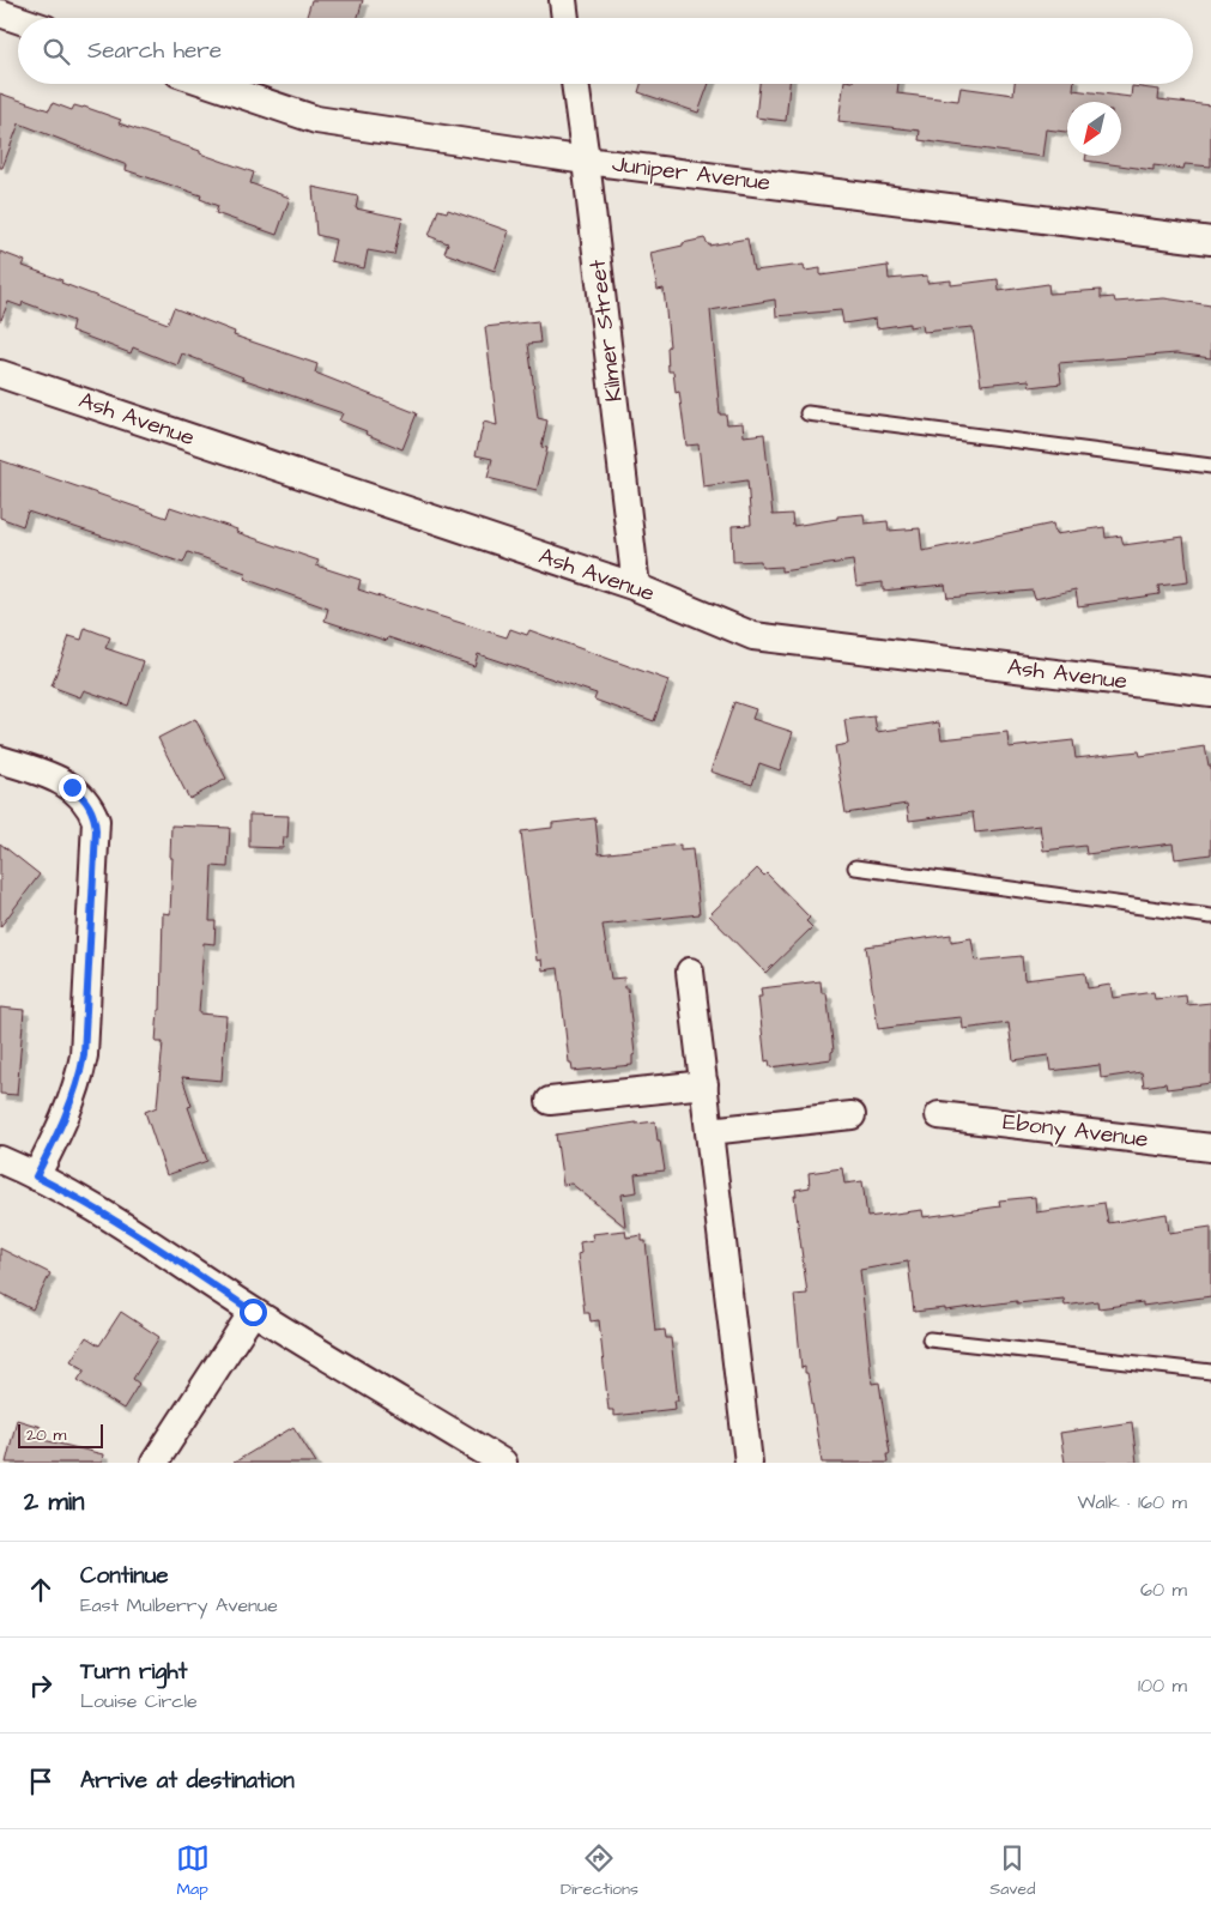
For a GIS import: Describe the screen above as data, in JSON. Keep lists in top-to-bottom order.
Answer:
{
  "streets": {
    "street": [
      "Juniper Avenue",
      "Kilmer Street",
      "Ash Avenue",
      "Ebony Avenue"
    ]
  },
  "crossings": [
    ["Juniper Avenue", "Kilmer Street"],
    ["Kilmer Street", "Ash Avenue"]
  ],
  "scale_bar": "20 m",
  "north": "bottom left",
  "page": {
    "search": "Search here",
    "scale": "20 m",
    "heading": ["2 min", "Walk · 160 m"],
    "list": [
      ["Continue", "East Mulberry Avenue", "60 m"],
      ["Turn right", "Louise Circle", "100 m"],
      "Arrive at destination"
    ],
    "nav": ["Map", "Directions", "Saved"]
  }
}
